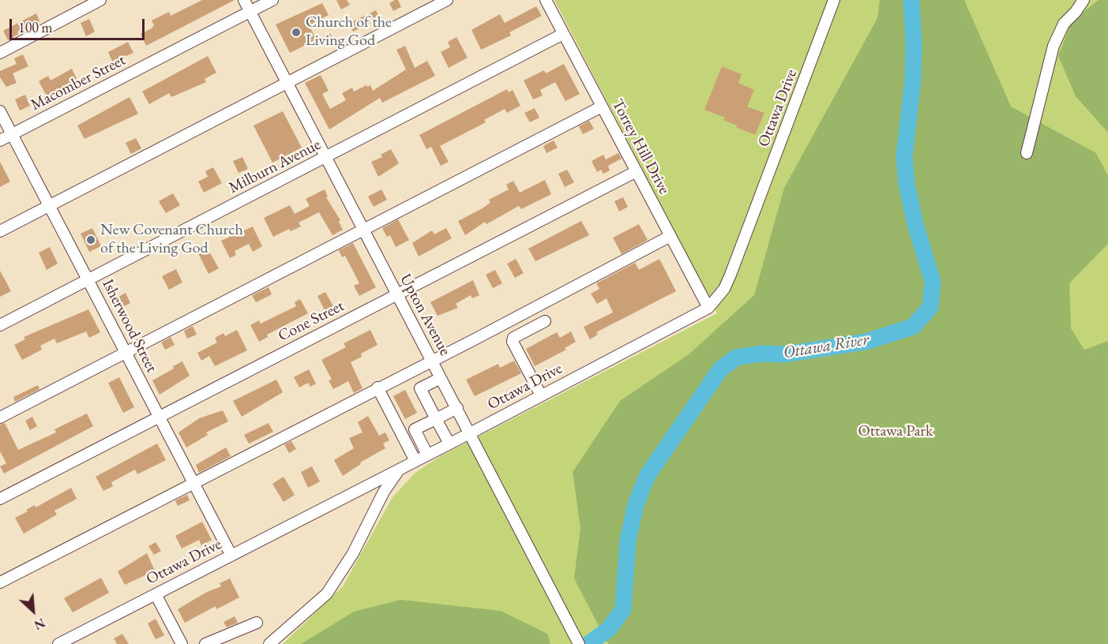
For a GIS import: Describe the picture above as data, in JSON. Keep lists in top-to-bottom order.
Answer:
{
  "streets": {
    "street": [
      "Macomber Street",
      "Ottawa Drive",
      "Torrey Hill Drive",
      "Milburn Avenue",
      "Upton Avenue",
      "Cone Street",
      "Isherwood Street"
    ]
  },
  "crossings": [
    ["Macomber Street", "Upton Avenue"],
    ["Macomber Street", "Isherwood Street"],
    ["Ottawa Drive", "Torrey Hill Drive"],
    ["Ottawa Drive", "Upton Avenue"],
    ["Ottawa Drive", "Isherwood Street"],
    ["Torrey Hill Drive", "Milburn Avenue"],
    ["Torrey Hill Drive", "Cone Street"],
    ["Milburn Avenue", "Upton Avenue"],
    ["Milburn Avenue", "Isherwood Street"],
    ["Upton Avenue", "Cone Street"],
    ["Cone Street", "Isherwood Street"]
  ],
  "water": ["Ottawa River"],
  "parks": ["Ottawa Park"],
  "places": ["Church of the Living God", "New Covenant Church of the Living God"],
  "scale_bar": "100 m",
  "north": "bottom right"
}
